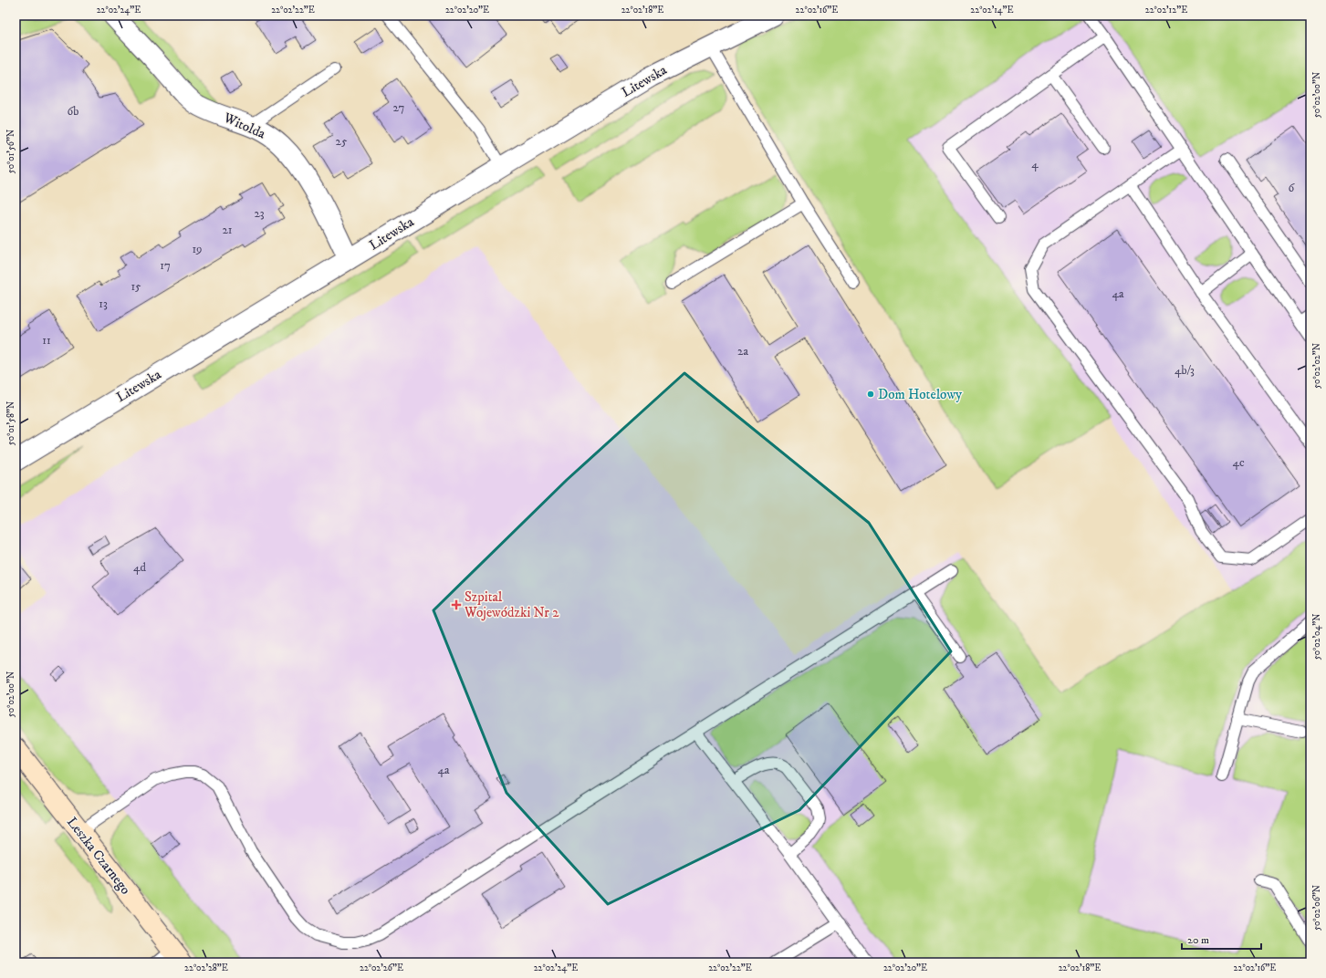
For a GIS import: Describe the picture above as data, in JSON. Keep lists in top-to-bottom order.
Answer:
{
  "streets": {
    "street": ["Litewska", "Witolda", "Leszka Czarnego"]
  },
  "crossings": [
    ["Litewska", "Witolda"]
  ],
  "places": {
    "other": ["Dom Hotelowy"],
    "health": ["Szpital Wojewódzki Nr 2"]
  },
  "house_numbers": [
    "27",
    "6b",
    "25",
    "4",
    "6",
    "23",
    "21",
    "19",
    "17",
    "15",
    "4a",
    "13",
    "11",
    "2a",
    "4b/3",
    "4c",
    "4d",
    "4a"
  ],
  "scale_bar": "20 m",
  "coordinates": [
    "22°02'24\"E",
    "22°02'22\"E",
    "22°02'20\"E",
    "22°02'18\"E",
    "22°02'16\"E",
    "22°02'14\"E",
    "22°02'12\"E",
    "50°02'00\"N",
    "50°01'56\"N",
    "50°02'02\"N",
    "50°01'58\"N",
    "50°02'04\"N",
    "50°02'06\"N",
    "22°02'28\"E",
    "22°02'26\"E"
  ]
}
